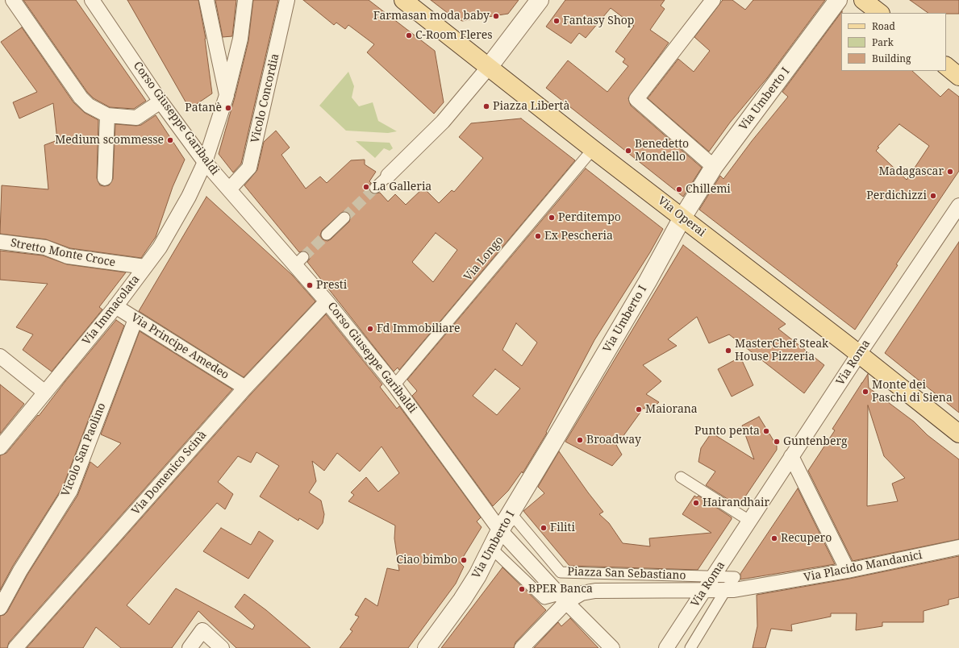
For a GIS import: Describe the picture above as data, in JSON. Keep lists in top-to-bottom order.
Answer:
{
  "streets": {
    "main road": ["Via Operai"],
    "street": [
      "Vicolo Concordia",
      "Via Umberto I",
      "Corso Giuseppe Garibaldi",
      "Stretto Monte Croce",
      "Via Longo",
      "Via Immacolata",
      "Via Principe Amedeo",
      "Via Roma",
      "Vicolo San Paolino",
      "Via Domenico Scinà",
      "Via Placido Mandanici",
      "Piazza San Sebastiano"
    ]
  },
  "crossings": [
    ["Vicolo Concordia", "Corso Giuseppe Garibaldi"],
    ["Via Umberto I", "Corso Giuseppe Garibaldi"],
    ["Via Umberto I", "Via Operai"],
    ["Via Umberto I", "Piazza San Sebastiano"],
    ["Corso Giuseppe Garibaldi", "Via Longo"],
    ["Corso Giuseppe Garibaldi", "Via Immacolata"],
    ["Corso Giuseppe Garibaldi", "Via Domenico Scinà"],
    ["Corso Giuseppe Garibaldi", "Piazza San Sebastiano"],
    ["Via Operai", "Via Longo"],
    ["Via Operai", "Via Roma"],
    ["Stretto Monte Croce", "Via Immacolata"],
    ["Via Immacolata", "Via Principe Amedeo"],
    ["Via Principe Amedeo", "Vicolo San Paolino"],
    ["Via Principe Amedeo", "Via Domenico Scinà"],
    ["Via Roma", "Piazza San Sebastiano"],
    ["Via Placido Mandanici", "Piazza San Sebastiano"]
  ],
  "places": [
    "Farmasan moda baby",
    "Fantasy Shop",
    "C-Room Fleres",
    "Piazza Libertà",
    "Patanè",
    "Medium scommesse",
    "Benedetto Mondello",
    "Madagascar",
    "La Galleria",
    "Chillemi",
    "Perdichizzi",
    "Perditempo",
    "Ex Pescheria",
    "Presti",
    "Fd Immobiliare",
    "MasterChef Steak House Pizzeria",
    "Monte dei Paschi di Siena",
    "Maiorana",
    "Punto penta",
    "Broadway",
    "Guntenberg",
    "Hairandhair",
    "Filiti",
    "Recupero",
    "Ciao bimbo",
    "BPER Banca"
  ],
  "legend": ["Road", "Park", "Building"]
}
